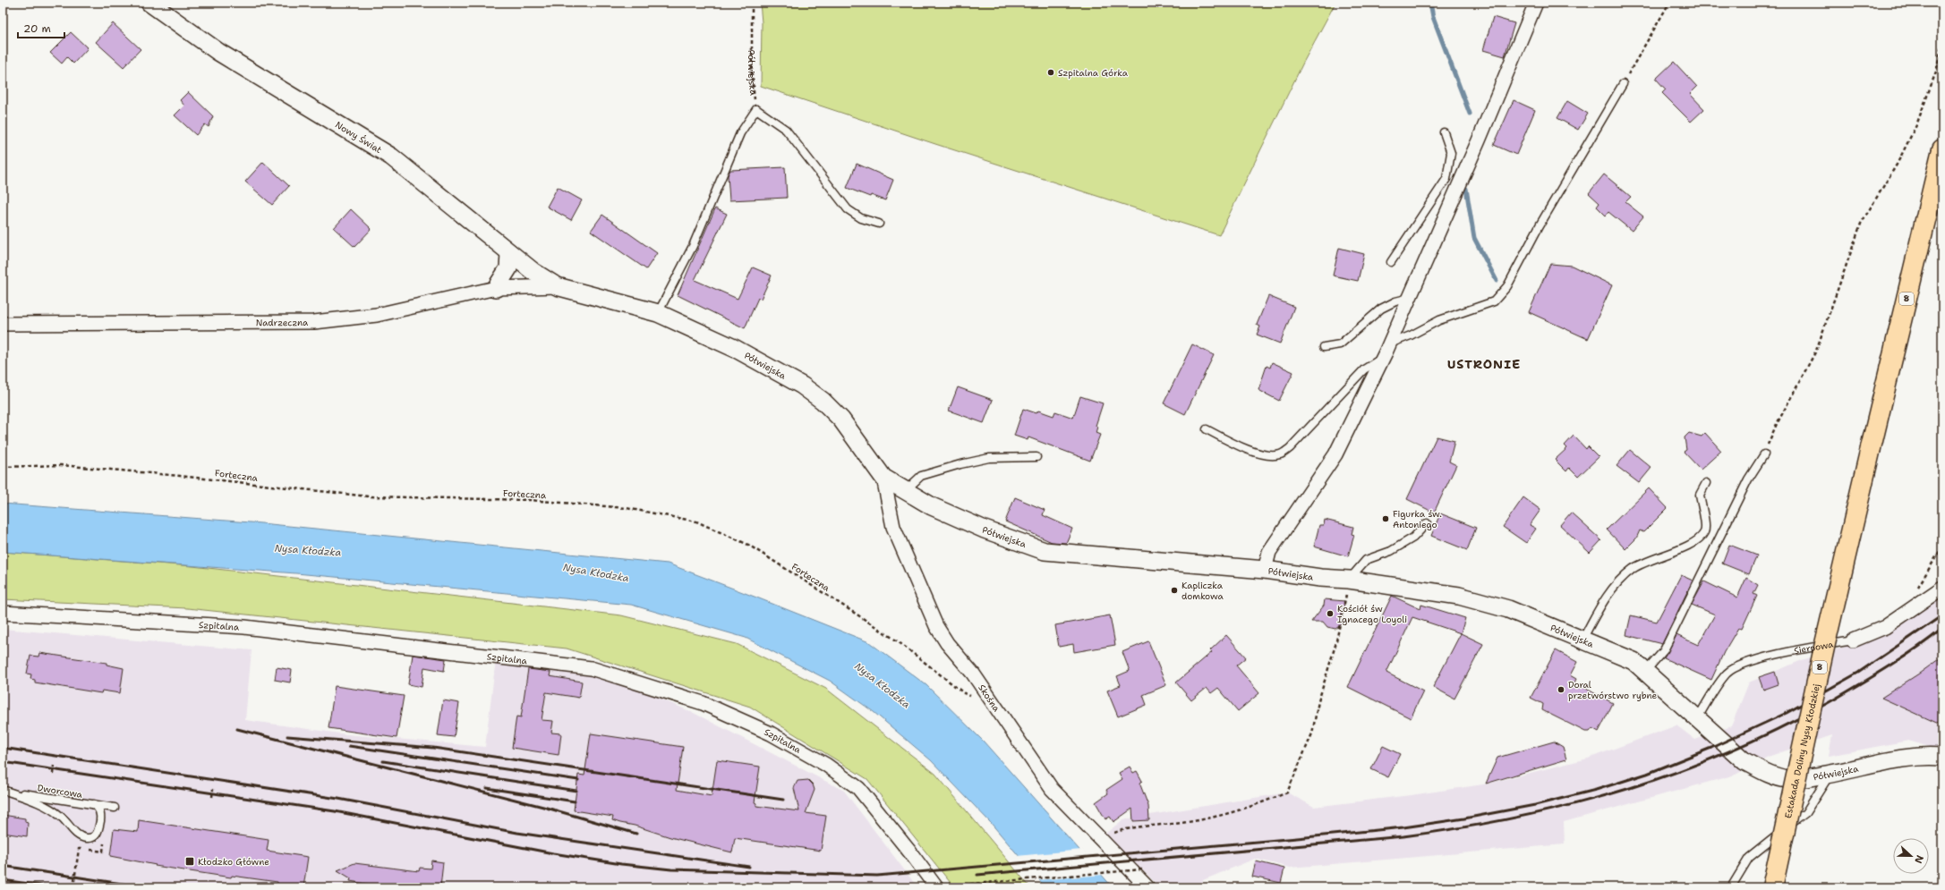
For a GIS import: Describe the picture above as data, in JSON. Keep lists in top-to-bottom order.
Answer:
{
  "streets": {
    "highway": ["8", "Estakada Doliny Nysy Kłodzkiej"],
    "street": [
      "Półwiejska",
      "Nowy Świat",
      "Nadrzeczna",
      "Szpitalna",
      "Sierpowa",
      "Skośna"
    ],
    "lane": ["Dworcowa"],
    "path": ["Forteczna"]
  },
  "crossings": [
    ["Półwiejska", "Nowy Świat"],
    ["Półwiejska", "Nadrzeczna"],
    ["Półwiejska", "Sierpowa"],
    ["Półwiejska", "Skośna"],
    ["Nowy Świat", "Nadrzeczna"],
    ["Forteczna", "Skośna"]
  ],
  "districts": ["USTRONIE"],
  "water": ["Nysa Kłodzka"],
  "places": {
    "other": [
      "Szpitalna Górka",
      "Figurka św. Antoniego",
      "Kapliczka domkowa",
      "Kościół św Ignacego Loyoli",
      "Doral przetwórstwo rybne"
    ],
    "transit": ["Kłodzko Główne"]
  },
  "scale_bar": "20 m",
  "north": "right"
}
